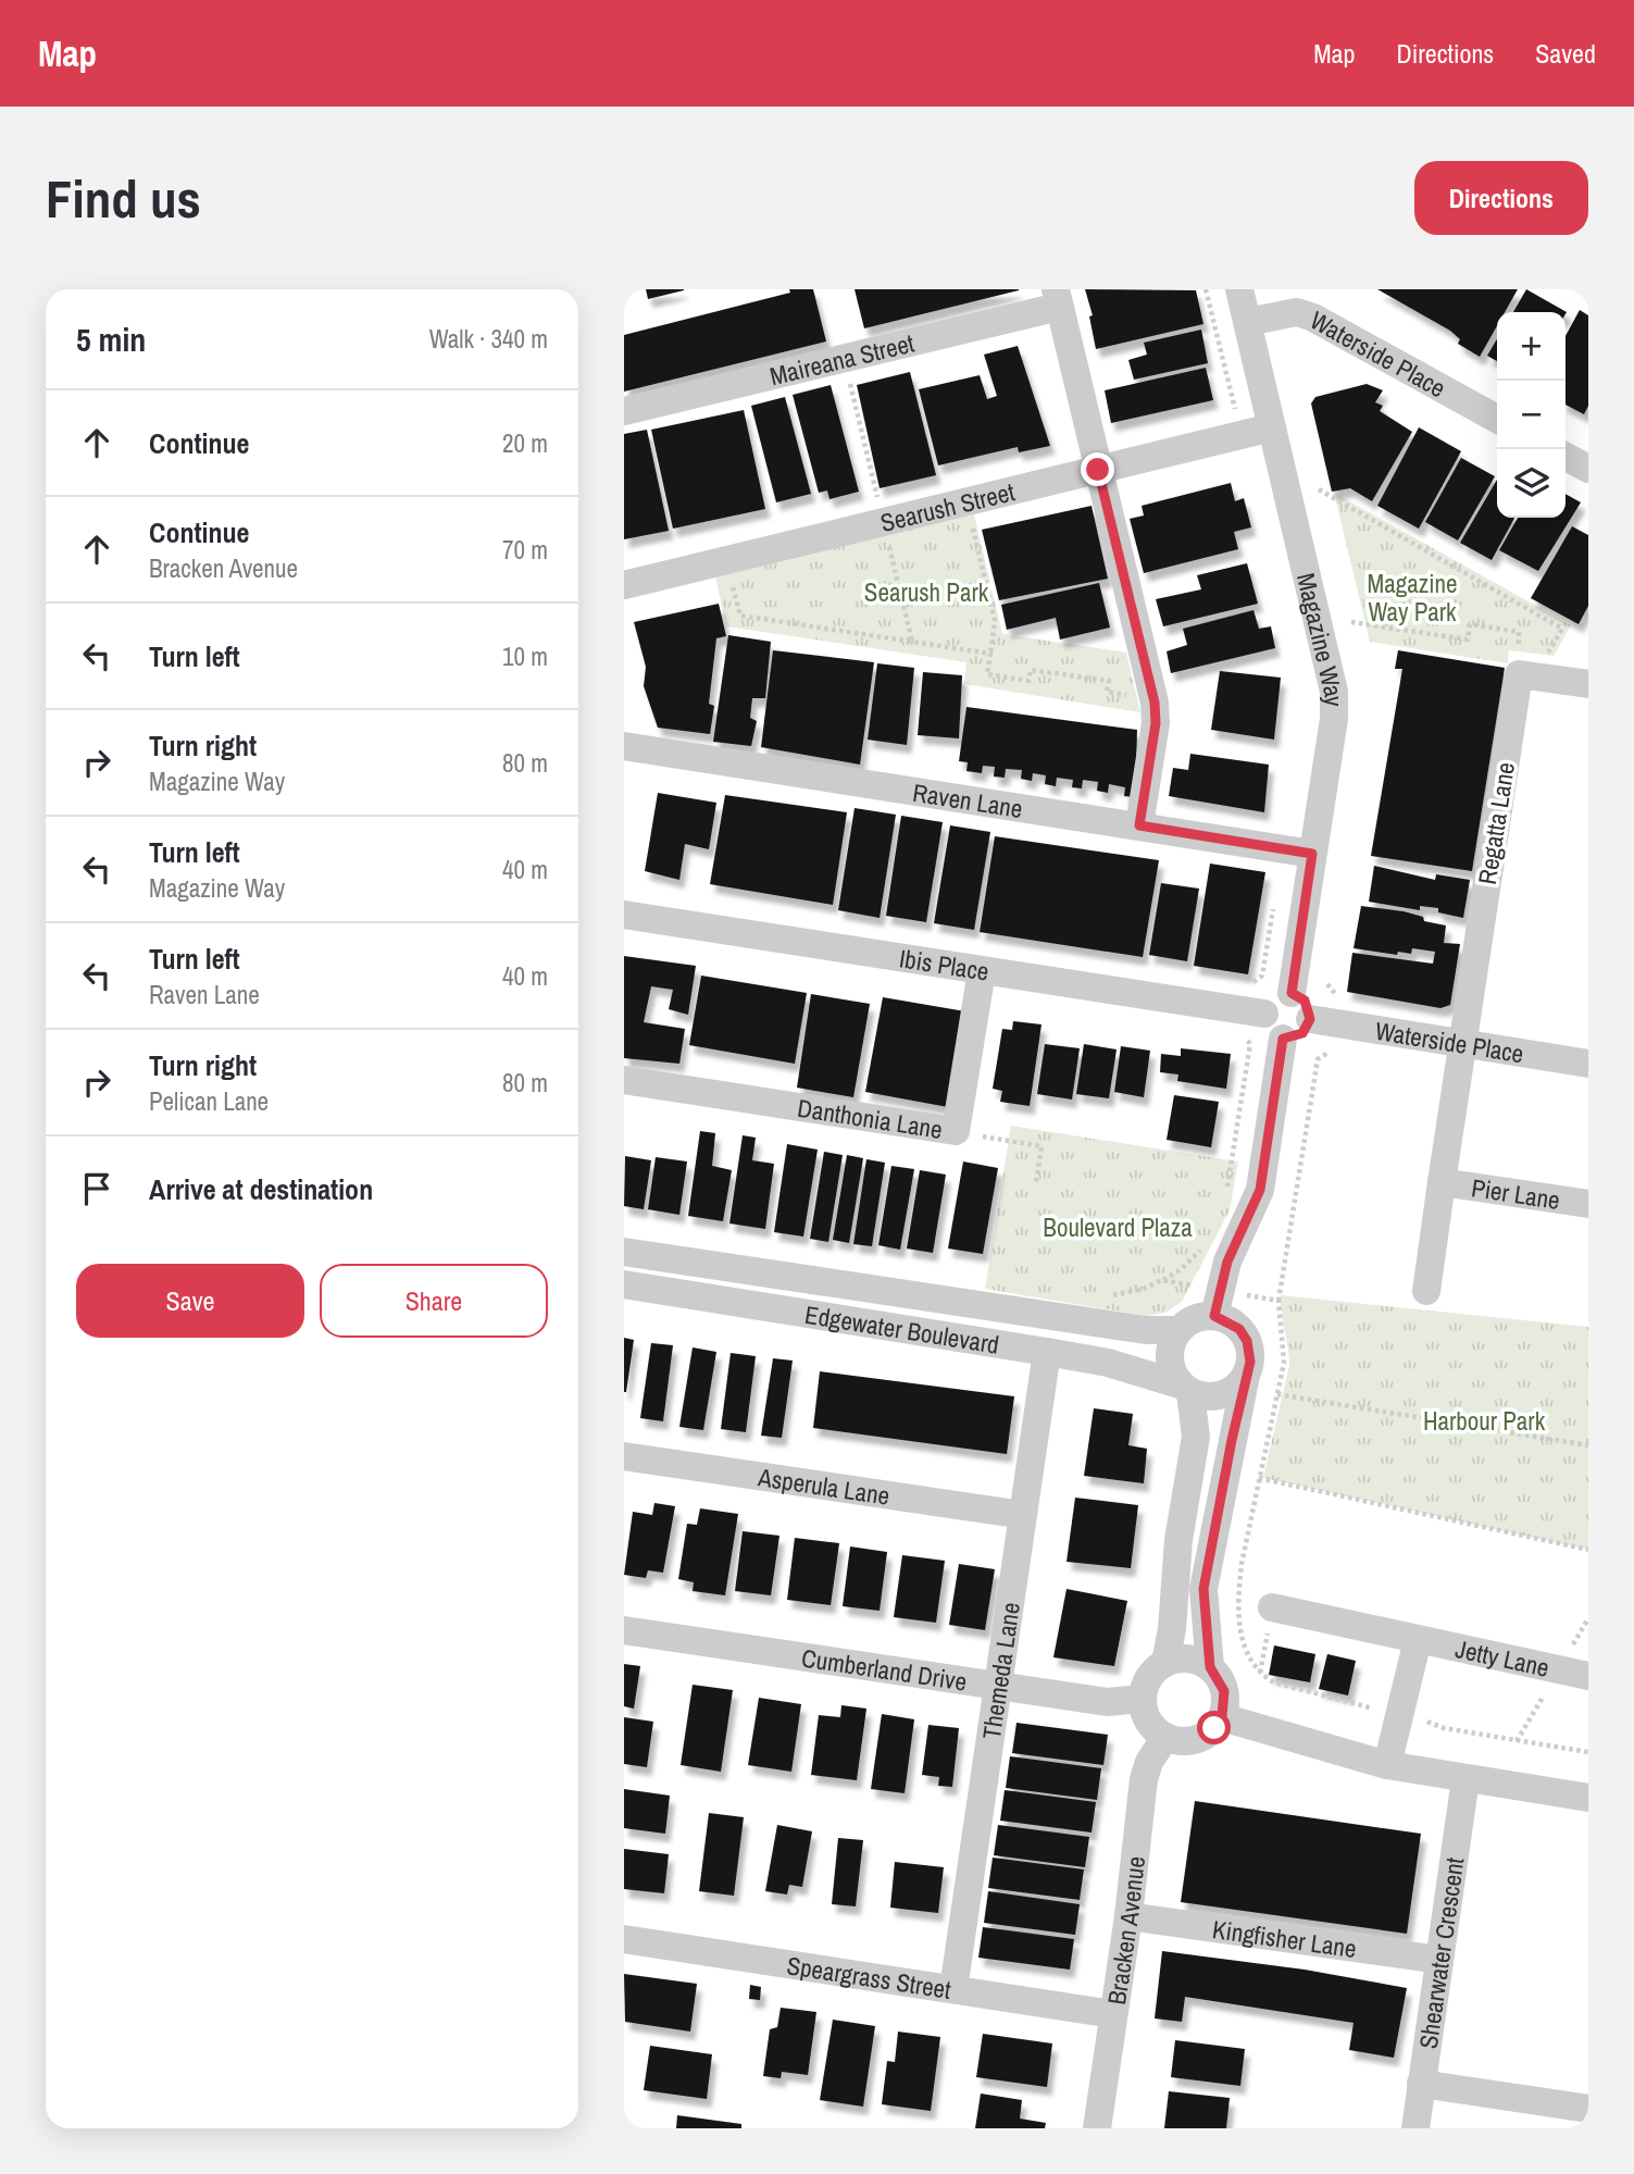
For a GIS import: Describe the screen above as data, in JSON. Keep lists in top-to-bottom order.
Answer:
{
  "streets": {
    "street": [
      "Waterside Place",
      "Maireana Street",
      "Searush Street",
      "Magazine Way",
      "Raven Lane",
      "Regatta Lane",
      "Ibis Place",
      "Danthonia Lane",
      "Pier Lane",
      "Edgewater Boulevard",
      "Asperula Lane",
      "Jetty Lane",
      "Cumberland Drive",
      "Themeda Lane",
      "Bracken Avenue",
      "Kingfisher Lane",
      "Shearwater Crescent",
      "Speargrass Street"
    ]
  },
  "crossings": [
    ["Waterside Place", "Magazine Way"],
    ["Waterside Place", "Regatta Lane"],
    ["Waterside Place", "Ibis Place"],
    ["Waterside Place", "Pier Lane"],
    ["Searush Street", "Magazine Way"],
    ["Magazine Way", "Raven Lane"],
    ["Magazine Way", "Ibis Place"],
    ["Regatta Lane", "Pier Lane"],
    ["Ibis Place", "Danthonia Lane"],
    ["Edgewater Boulevard", "Themeda Lane"],
    ["Asperula Lane", "Themeda Lane"],
    ["Cumberland Drive", "Themeda Lane"],
    ["Cumberland Drive", "Bracken Avenue"],
    ["Themeda Lane", "Speargrass Street"],
    ["Bracken Avenue", "Kingfisher Lane"],
    ["Bracken Avenue", "Speargrass Street"],
    ["Kingfisher Lane", "Shearwater Crescent"]
  ],
  "parks": [
    "Magazine Way Park",
    "Searush Park",
    "Boulevard Plaza",
    "Harbour Park"
  ],
  "page": {
    "header": "Map",
    "nav": ["Map", "Directions", "Saved"],
    "buttons": [
      "Directions",
      ["Save", "Share"]
    ],
    "title": "Find us",
    "heading": ["5 min", "Walk · 340 m"],
    "map_buttons": ["+", "−"],
    "list": [
      ["Continue", "20 m"],
      ["Continue", "Bracken Avenue", "70 m"],
      ["Turn left", "10 m"],
      ["Turn right", "Magazine Way", "80 m"],
      ["Turn left", "Magazine Way", "40 m"],
      ["Turn left", "Raven Lane", "40 m"],
      ["Turn right", "Pelican Lane", "80 m"],
      "Arrive at destination"
    ]
  }
}
